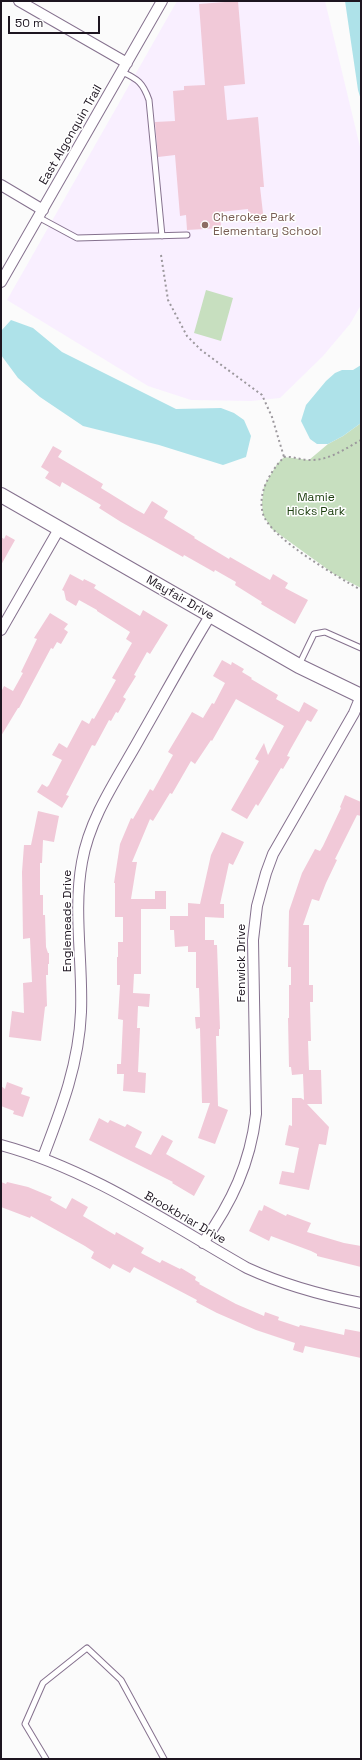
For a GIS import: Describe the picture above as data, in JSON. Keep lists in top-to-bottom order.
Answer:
{
  "streets": {
    "street": [
      "East Algonquin Trail",
      "Mayfair Drive",
      "Englemeade Drive",
      "Fenwick Drive",
      "Brookbriar Drive"
    ]
  },
  "crossings": [
    ["Mayfair Drive", "Englemeade Drive"],
    ["Mayfair Drive", "Fenwick Drive"],
    ["Englemeade Drive", "Brookbriar Drive"],
    ["Fenwick Drive", "Brookbriar Drive"]
  ],
  "parks": ["Mamie Hicks Park"],
  "places": ["Cherokee Park Elementary School"],
  "scale_bar": "50 m"
}
